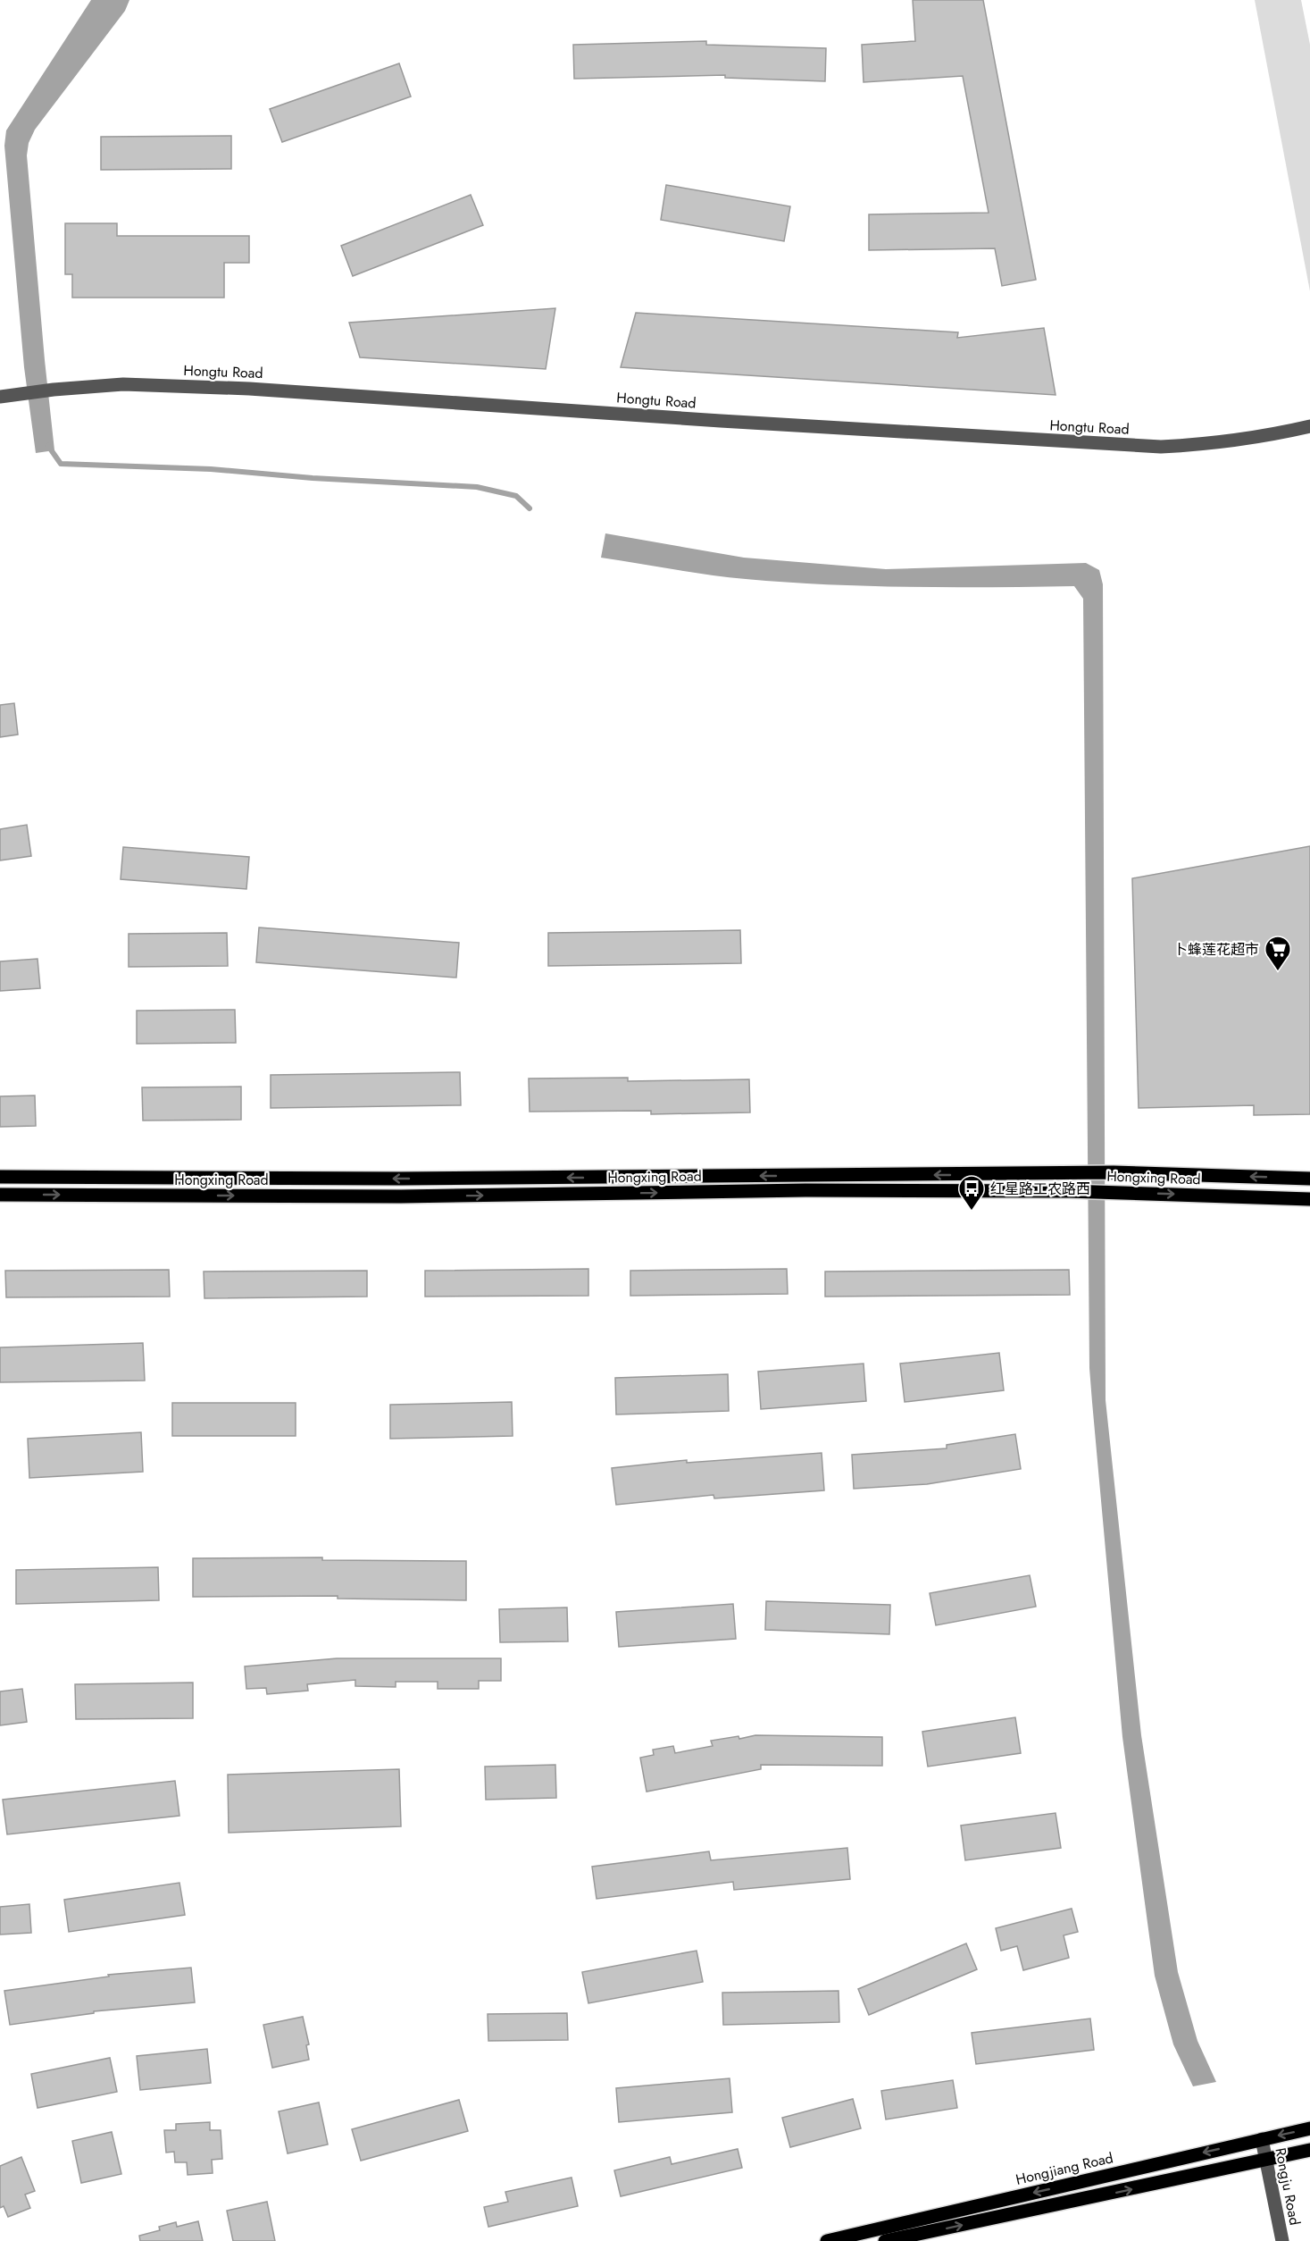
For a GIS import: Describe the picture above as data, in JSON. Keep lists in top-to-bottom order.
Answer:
{
  "streets": {
    "main road": ["Hongxing Road", "Hongjiang Road"],
    "street": ["Hongtu Road", "Rongju Road"]
  },
  "crossings": [
    ["Hongjiang Road", "Rongju Road"]
  ],
  "places": {
    "supermarket": ["卜蜂莲花超市"],
    "bus stop": ["红星路工农路西"]
  }
}
